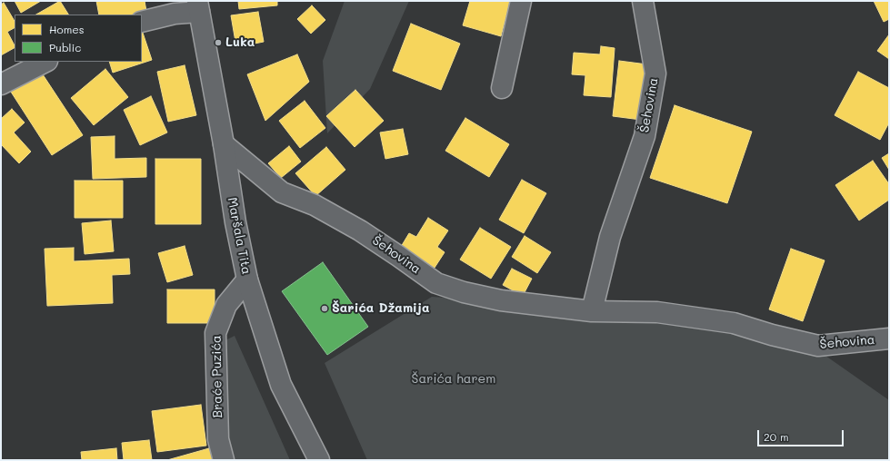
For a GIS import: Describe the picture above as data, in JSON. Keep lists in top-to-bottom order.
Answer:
{
  "streets": {
    "street": ["Šehovina", "Maršala Tita", "Braće Puzića"]
  },
  "crossings": [
    ["Šehovina", "Maršala Tita"],
    ["Maršala Tita", "Braće Puzića"]
  ],
  "parks": ["Šarića harem"],
  "places": ["Luka", "Šarića Džamija"],
  "legend": ["Homes", "Public"],
  "scale_bar": "20 m"
}
